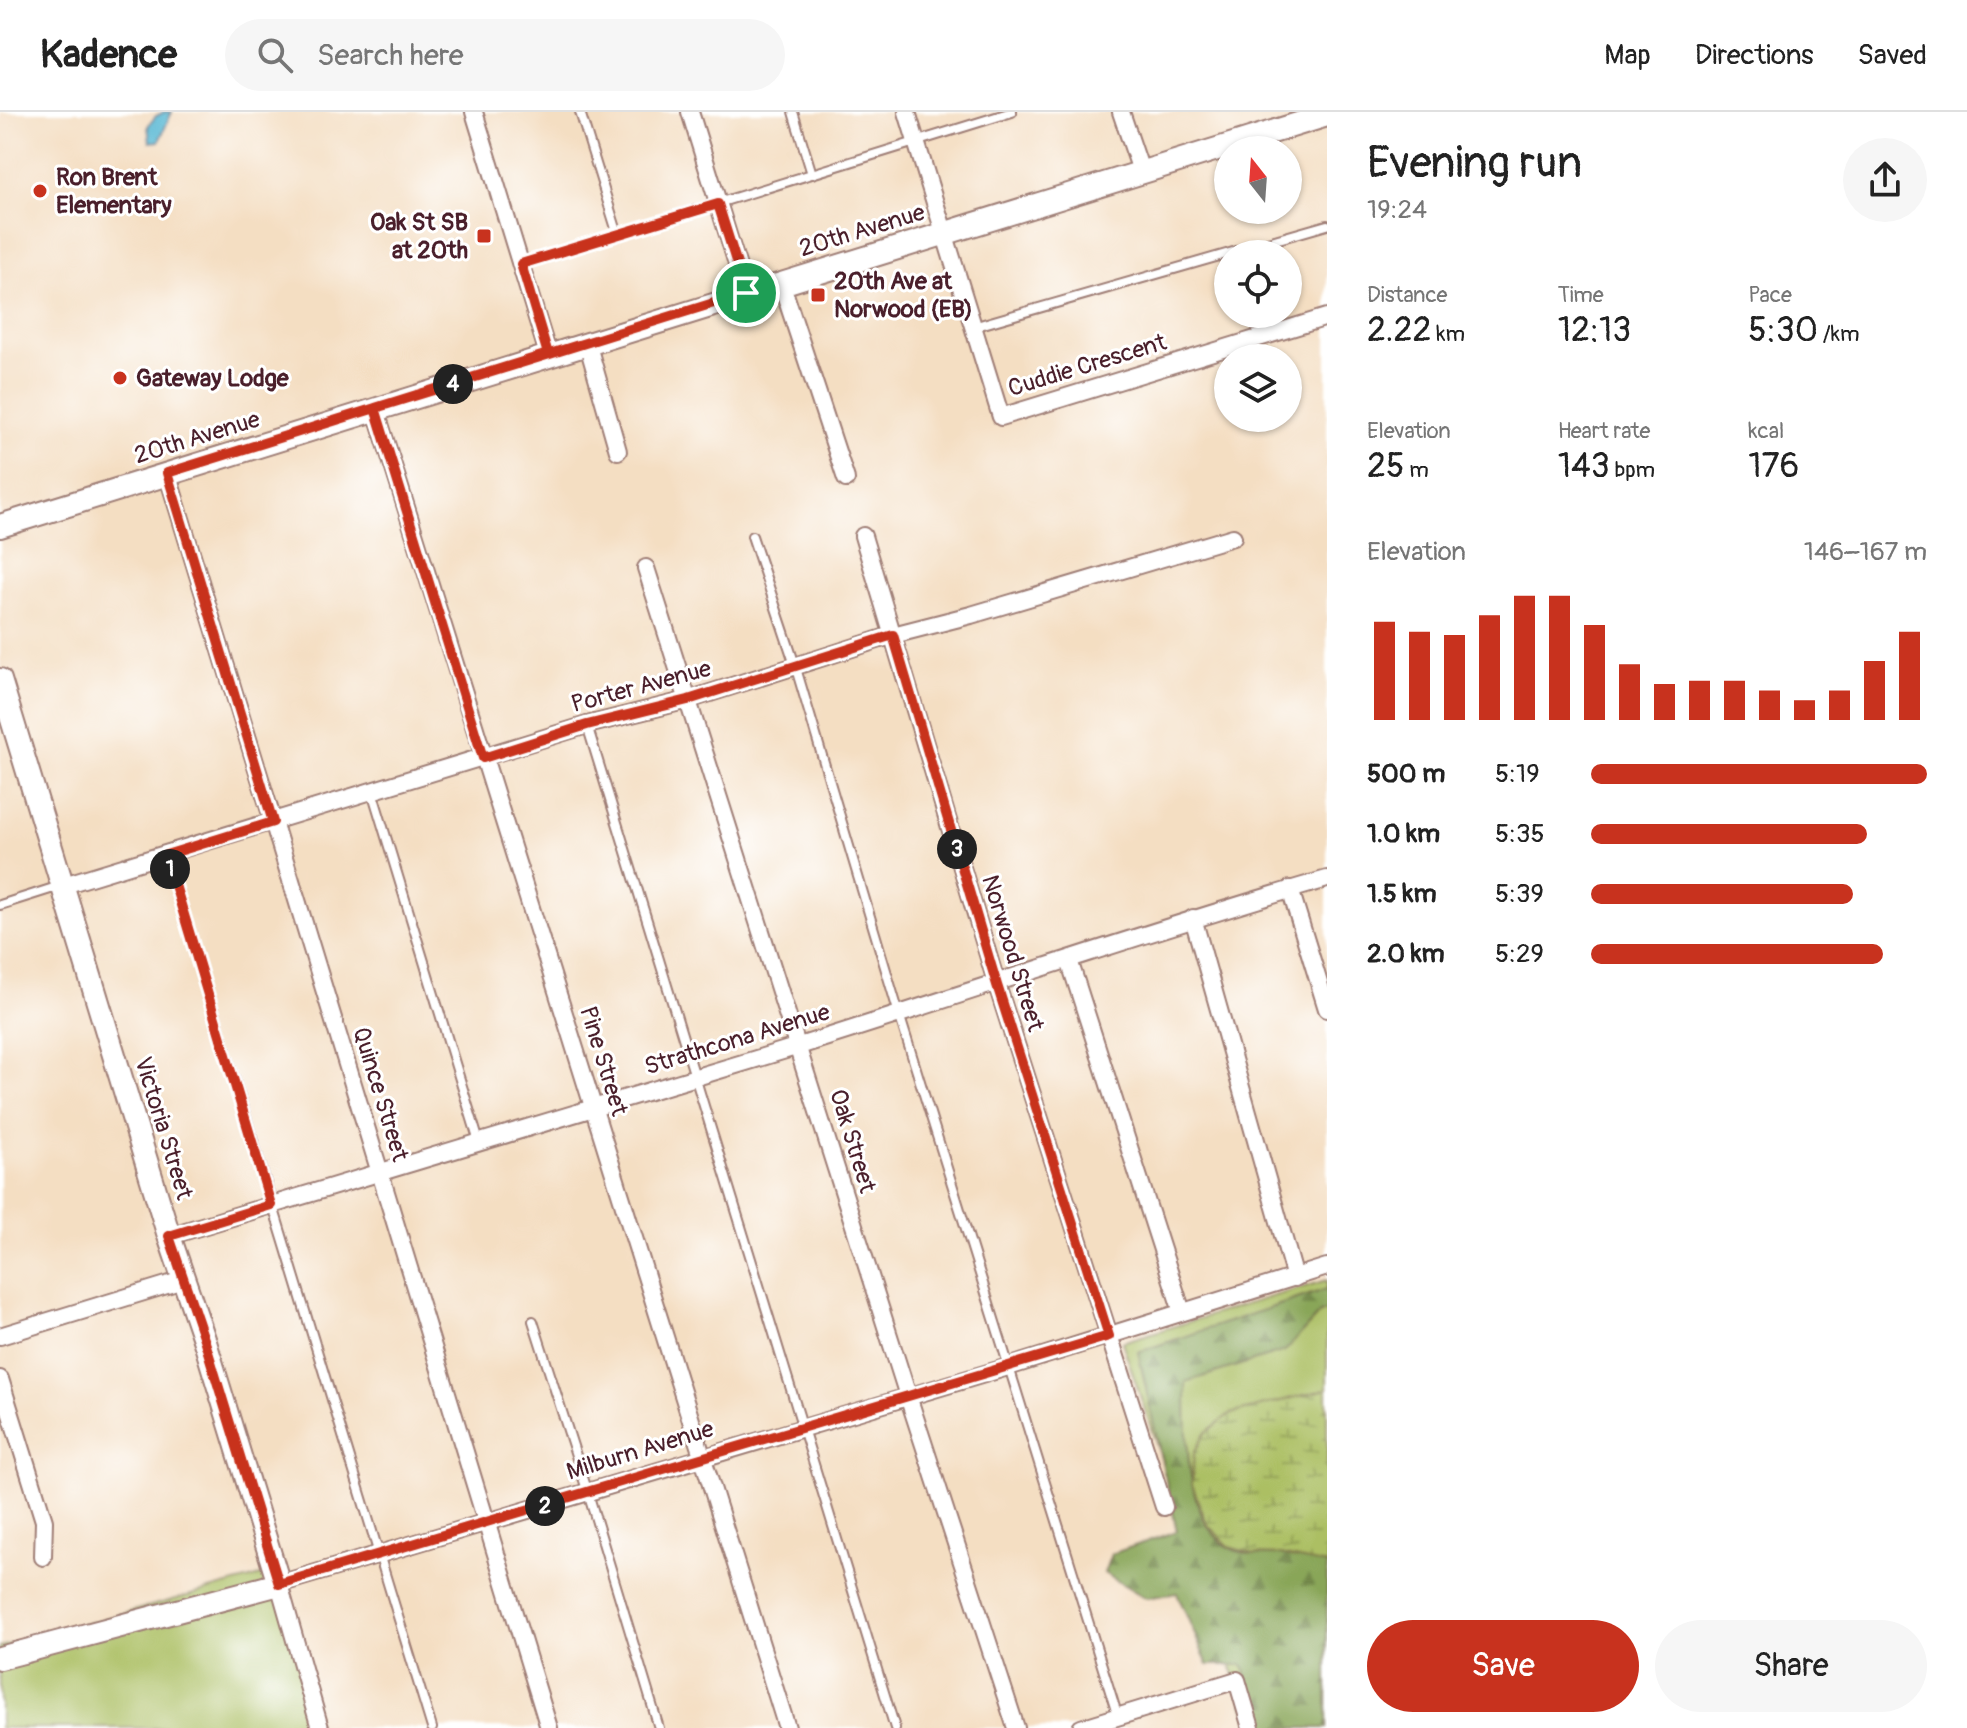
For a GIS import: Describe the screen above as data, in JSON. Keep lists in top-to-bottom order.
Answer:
{
  "streets": {
    "street": [
      "20th Avenue",
      "Cuddie Crescent",
      "Porter Avenue",
      "Norwood Street",
      "Strathcona Avenue",
      "Pine Street",
      "Quince Street",
      "Victoria Street",
      "Oak Street",
      "Milburn Avenue"
    ]
  },
  "crossings": [
    ["20th Avenue", "Cuddie Crescent"],
    ["20th Avenue", "Pine Street"],
    ["20th Avenue", "Quince Street"],
    ["Porter Avenue", "Norwood Street"],
    ["Porter Avenue", "Pine Street"],
    ["Porter Avenue", "Quince Street"],
    ["Porter Avenue", "Victoria Street"],
    ["Porter Avenue", "Oak Street"],
    ["Norwood Street", "Strathcona Avenue"],
    ["Norwood Street", "Milburn Avenue"],
    ["Strathcona Avenue", "Pine Street"],
    ["Strathcona Avenue", "Quince Street"],
    ["Strathcona Avenue", "Victoria Street"],
    ["Strathcona Avenue", "Oak Street"],
    ["Pine Street", "Milburn Avenue"],
    ["Quince Street", "Milburn Avenue"],
    ["Victoria Street", "Milburn Avenue"],
    ["Oak Street", "Milburn Avenue"]
  ],
  "places": {
    "other": ["Ron Brent Elementary", "Gateway Lodge"],
    "transit": ["Oak St SB at 20th", "20th Ave at Norwood (EB)"]
  },
  "north": "top",
  "page": {
    "header": "Kadence",
    "search": "Search here",
    "nav": ["Map", "Directions", "Saved"],
    "heading": ["Evening run", "19:24"],
    "stats": [
      ["Distance", "2.22 km"],
      ["Time", "12:13"],
      ["Pace", "5:30 /km"],
      ["Elevation", "25 m"],
      ["Heart rate", "143 bpm"],
      ["kcal", "176"]
    ],
    "pins": [
      "4",
      "3",
      "1",
      "2"
    ],
    "chart": ["Elevation", "146–167 m"],
    "list": [
      {
        "name": "500 m",
        "note": "5:19"
      },
      {
        "name": "1.0 km",
        "note": "5:35"
      },
      {
        "name": "1.5 km",
        "note": "5:39"
      },
      {
        "name": "2.0 km",
        "note": "5:29"
      }
    ],
    "buttons": ["Save", "Share"]
  }
}
